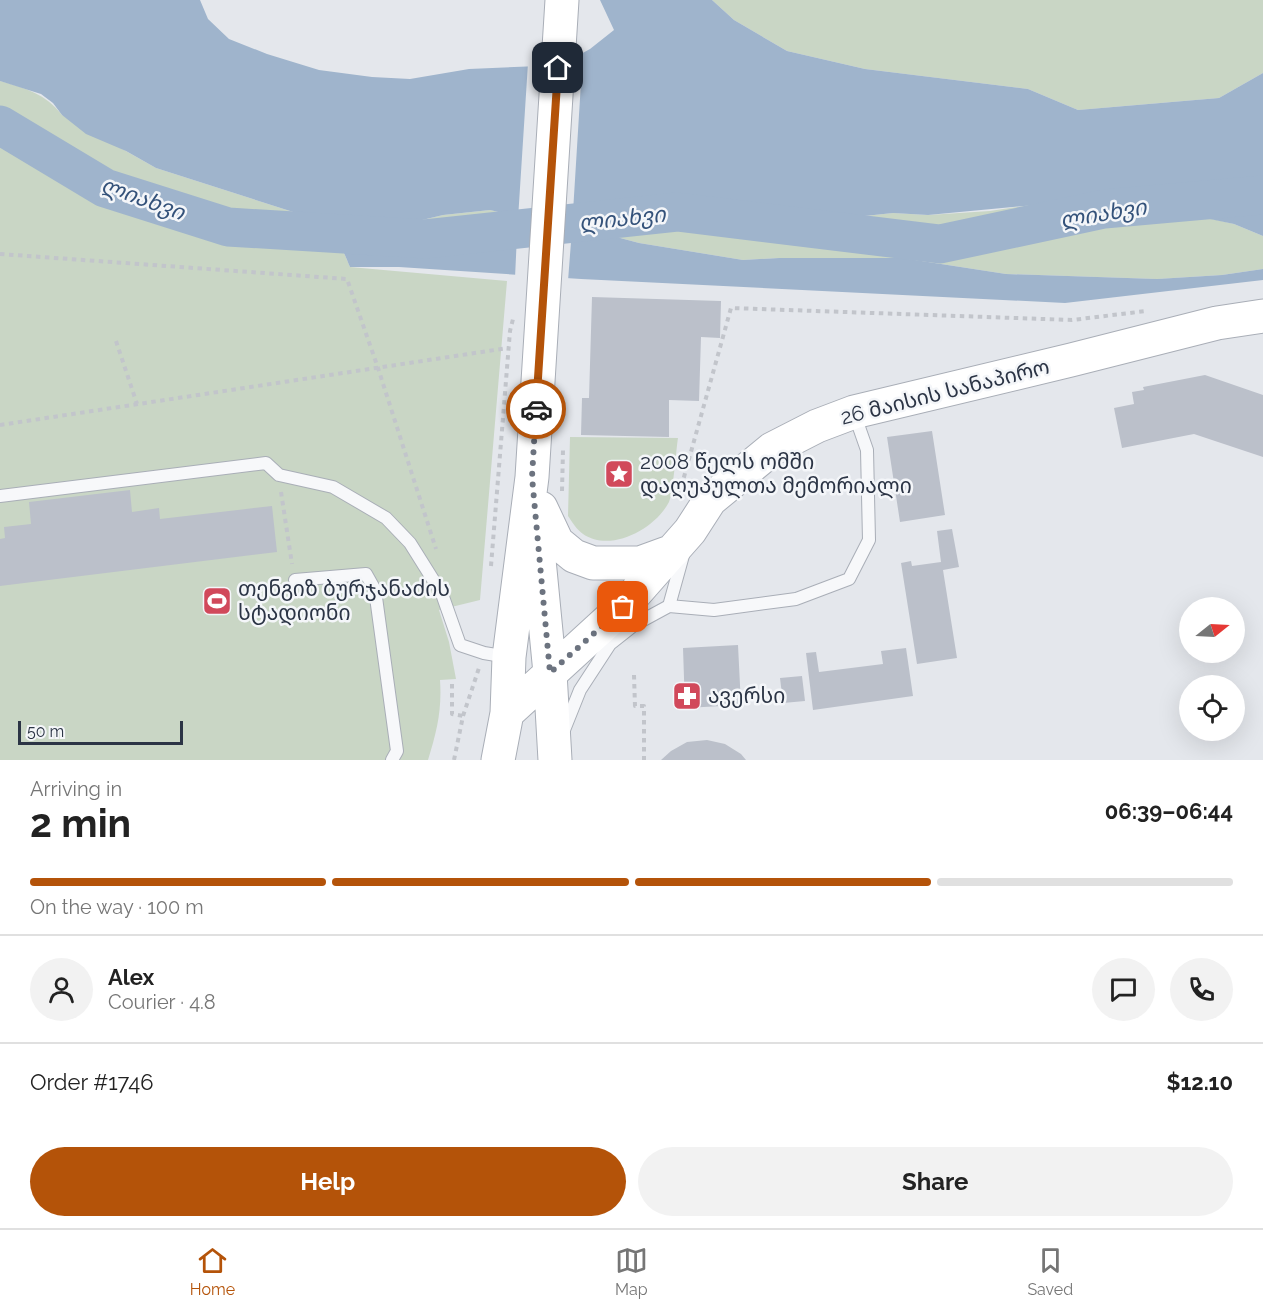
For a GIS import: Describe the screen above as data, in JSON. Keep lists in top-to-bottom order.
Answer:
{
  "streets": {
    "main road": ["26 მაისის სანაპირო"]
  },
  "water": ["ლიახვი"],
  "places": {
    "place": ["2008 წელს ომში დაღუპულთა მემორიალი"],
    "sports": ["თენგიზ ბურჯანაძის სტადიონი"],
    "pharmacy": ["ავერსი"]
  },
  "scale_bar": "50 m",
  "north": "right",
  "page": {
    "scale": "50 m",
    "heading": ["2 min", "Arriving in", "06:39–06:44"],
    "panel": [
      "Alex",
      "Courier · 4.8",
      "Order #1746",
      "$12.10"
    ],
    "bar": "On the way · 100 m",
    "buttons": ["Help", "Share"],
    "tabs": ["Home", "Map", "Saved"]
  }
}
